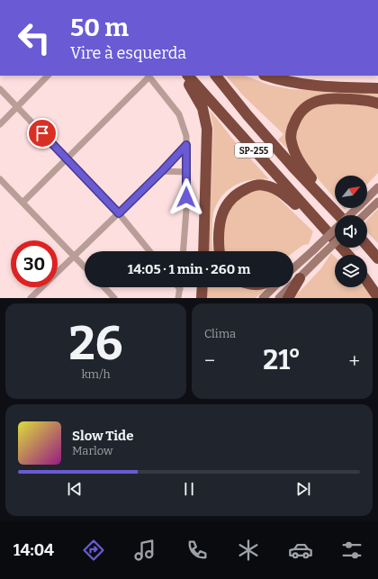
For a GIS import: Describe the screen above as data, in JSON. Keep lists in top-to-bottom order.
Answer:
{
  "streets": {
    "highway": ["SP-255"]
  },
  "north": "top right",
  "page": {
    "turn": ["50 m", "Vire à esquerda"],
    "limit": "30",
    "trip": "14:05 · 1 min · 260 m",
    "tile": [
      ["26", "km/h"],
      "Clima"
    ],
    "heat": ["−", "21°", "+"],
    "song": ["Slow Tide", "Marlow"],
    "tabs": "14:04"
  }
}
